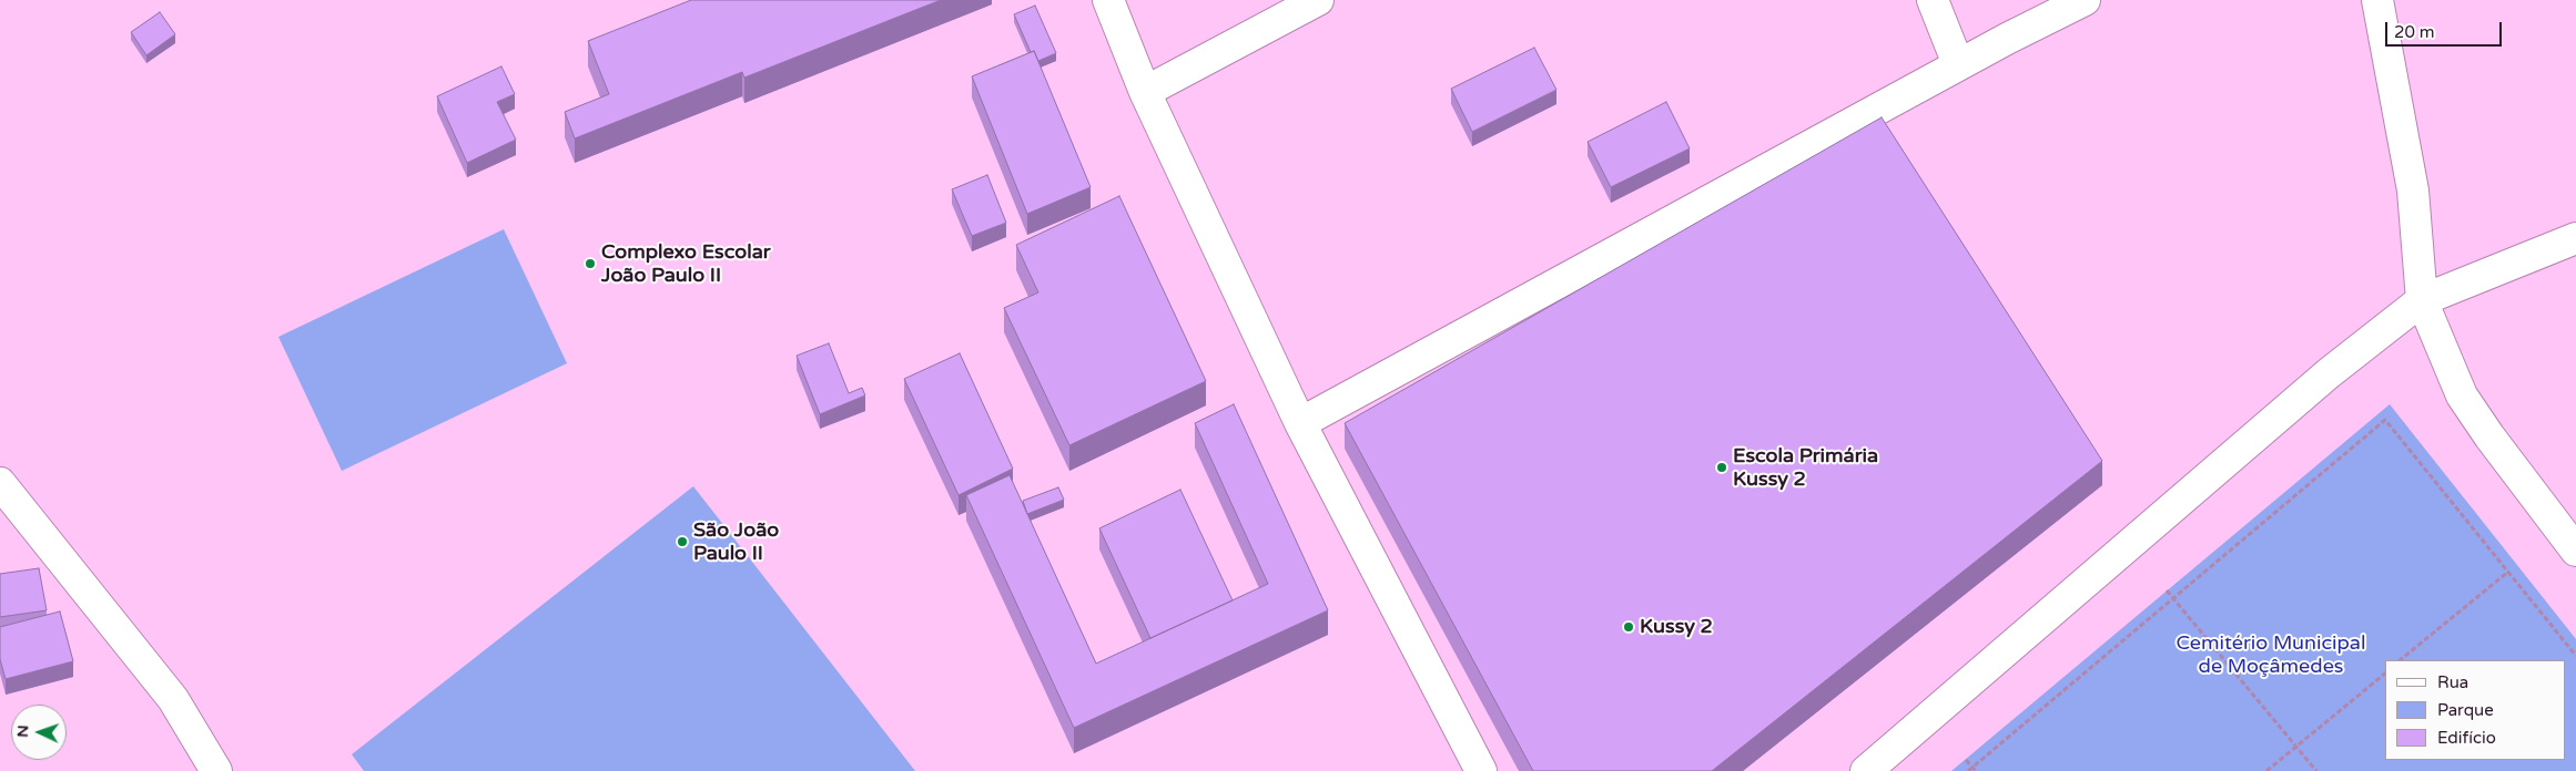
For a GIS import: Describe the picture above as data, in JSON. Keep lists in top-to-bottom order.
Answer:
{
  "parks": ["Cemitério Municipal de Moçâmedes"],
  "places": [
    "Complexo Escolar João Paulo II",
    "Escola Primária Kussy 2",
    "São João Paulo II",
    "Kussy 2"
  ],
  "legend": ["Rua", "Parque", "Edifício"],
  "scale_bar": "20 m",
  "north": "left"
}
